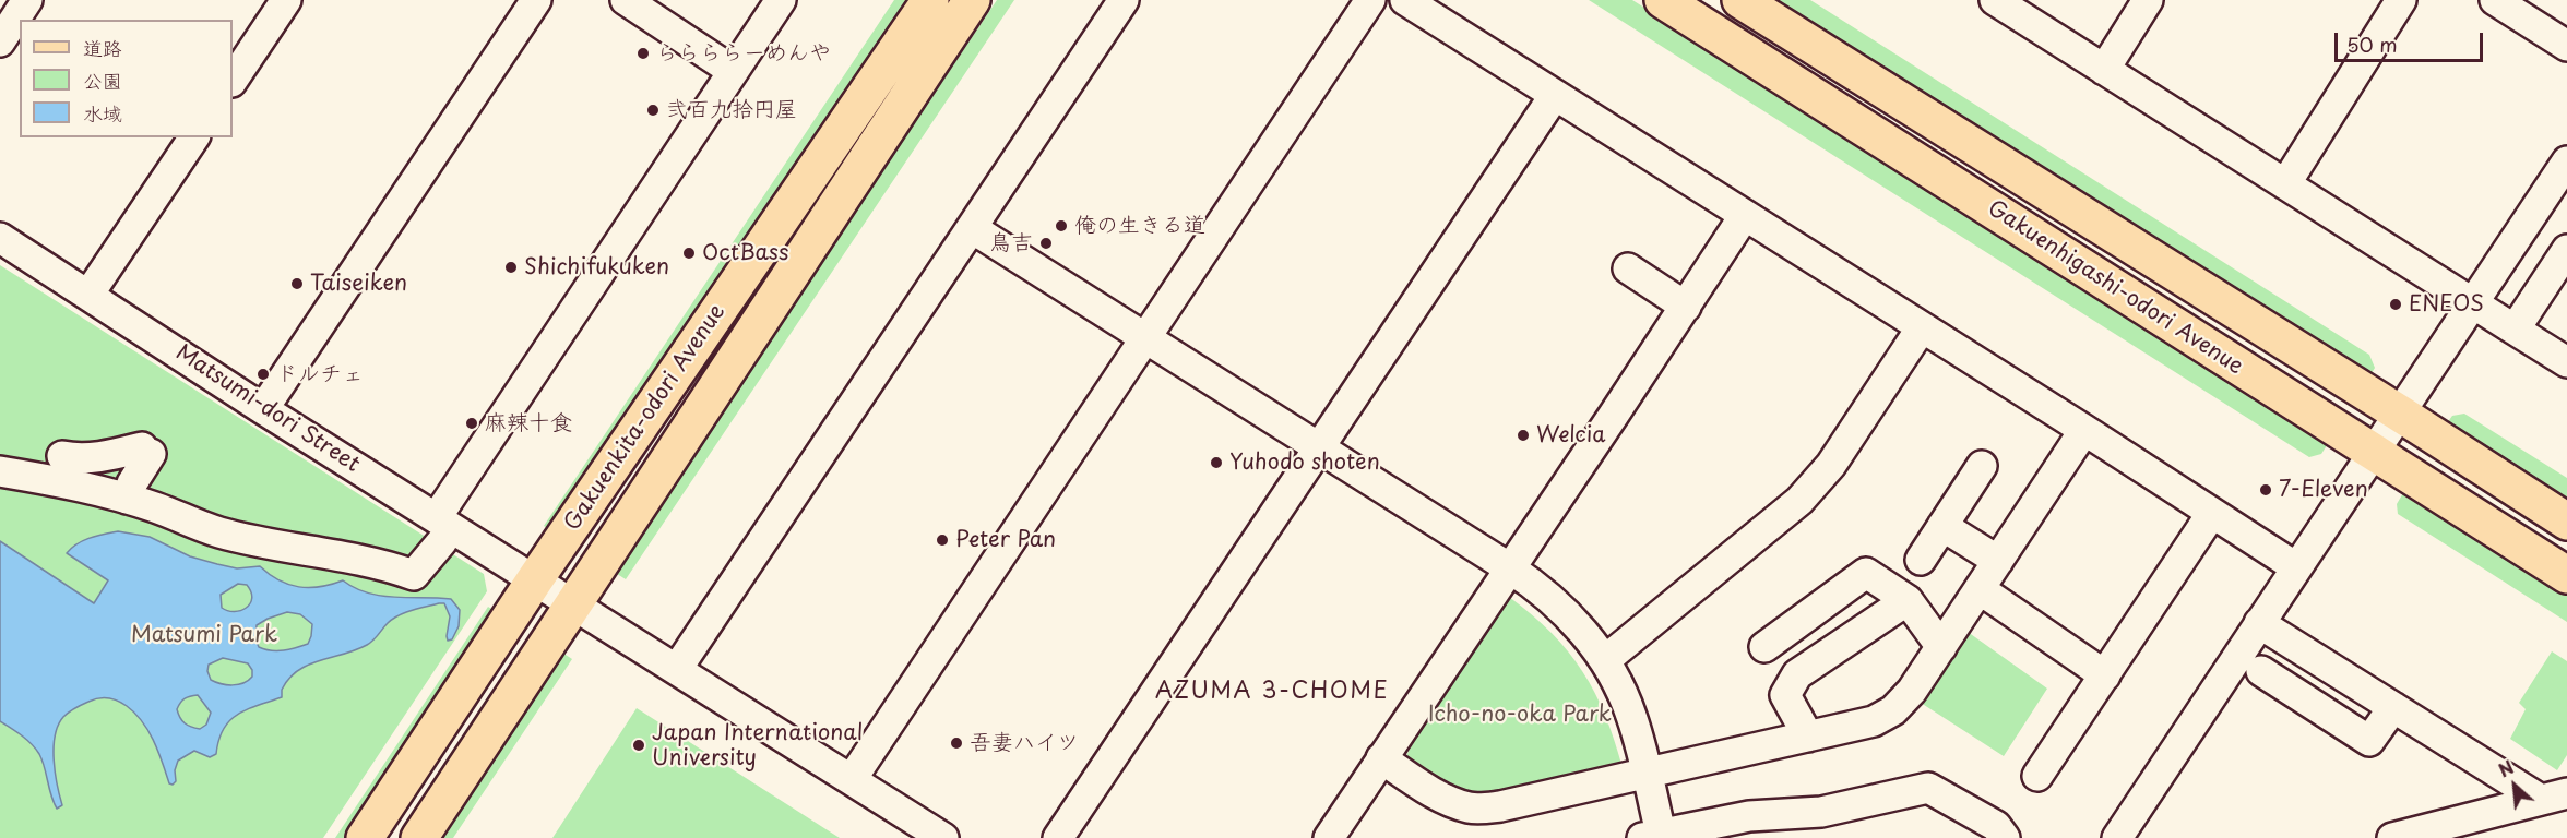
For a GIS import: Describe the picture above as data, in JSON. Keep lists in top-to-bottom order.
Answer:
{
  "streets": {
    "main road": ["Gakuenhigashi-odori Avenue", "Gakuenkita-odori Avenue"],
    "street": ["Matsumi-dori Street"]
  },
  "crossings": [
    ["Matsumi-dori Street", "Gakuenkita-odori Avenue"]
  ],
  "districts": ["AZUMA 3-CHOME"],
  "parks": ["Matsumi Park", "Icho-no-oka Park"],
  "places": [
    "ららららーめんや",
    "弐百九拾円屋",
    "俺の生きる道",
    "鳥吉",
    "OctBass",
    "Shichifukuken",
    "Taiseiken",
    "ENEOS",
    "ドルチェ",
    "麻辣十食",
    "Welcia",
    "Yuhodo shoten",
    "7-Eleven",
    "Peter Pan",
    "吾妻ハイツ",
    "Japan International University"
  ],
  "legend": ["道路", "公園", "水域"],
  "scale_bar": "50 m",
  "north": "top left"
}
